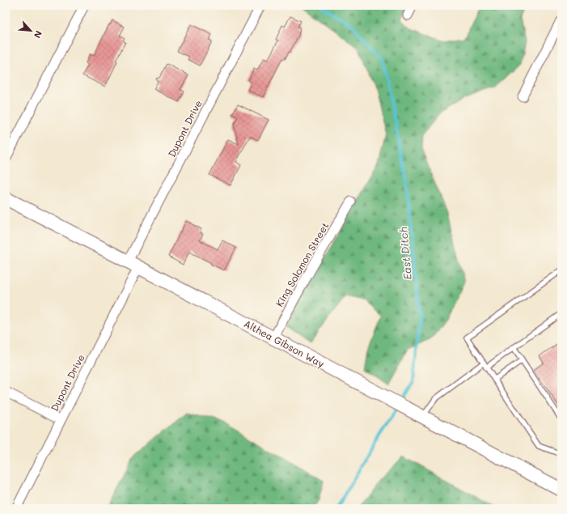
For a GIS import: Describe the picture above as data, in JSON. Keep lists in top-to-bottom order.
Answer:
{
  "streets": {
    "street": ["Dupont Drive", "King Solomon Street", "Althea Gibson Way"]
  },
  "crossings": [
    ["Dupont Drive", "Althea Gibson Way"],
    ["King Solomon Street", "Althea Gibson Way"]
  ],
  "water": ["East Ditch"],
  "north": "bottom right"
}
